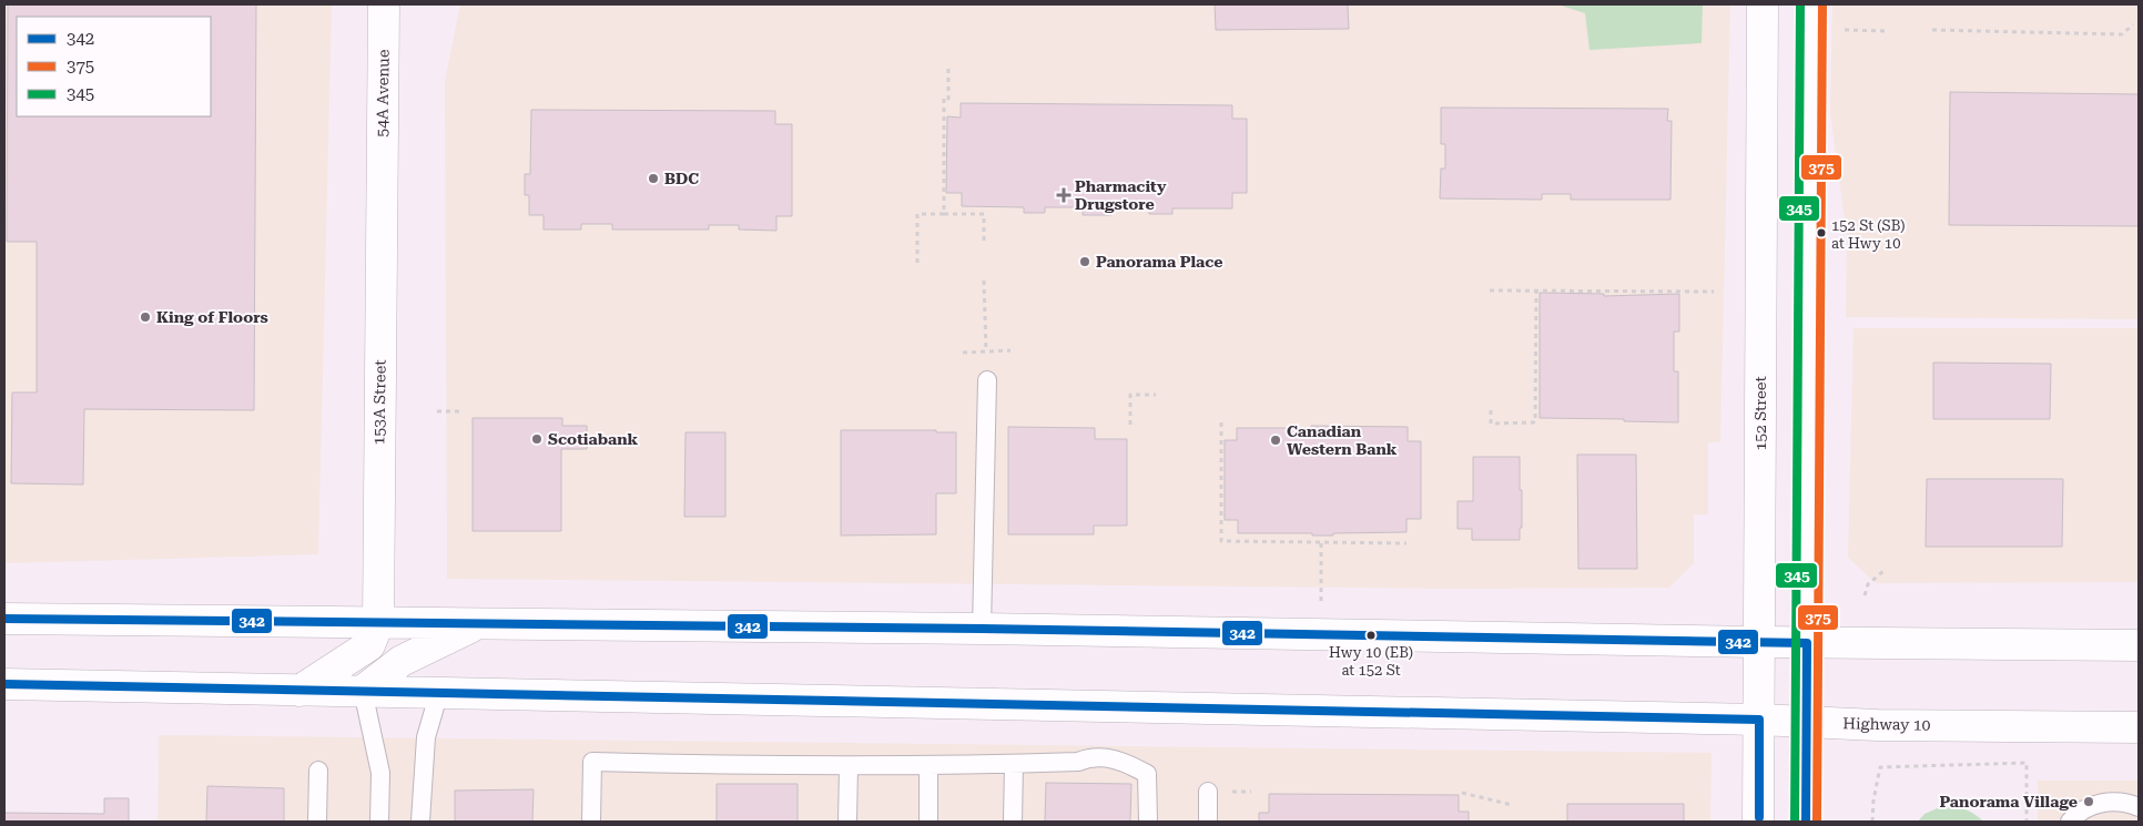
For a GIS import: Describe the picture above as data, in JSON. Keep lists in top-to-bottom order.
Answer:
{
  "streets": {
    "main road": [
      "54A Avenue",
      "153A Street",
      "152 Street",
      "Highway 10"
    ]
  },
  "crossings": [
    ["54A Avenue", "153A Street"],
    ["152 Street", "Highway 10"]
  ],
  "places": {
    "other": [
      "BDC",
      "152 St (SB) at Hwy 10",
      "Panorama Place",
      "King of Floors",
      "Scotiabank",
      "Canadian Western Bank",
      "Hwy 10 (EB) at 152 St",
      "Panorama Village"
    ],
    "health": ["Pharmacity Drugstore"]
  },
  "lines": ["transit line 375", "transit line 345", "transit line 342"],
  "legend": ["342", "375", "345"]
}
